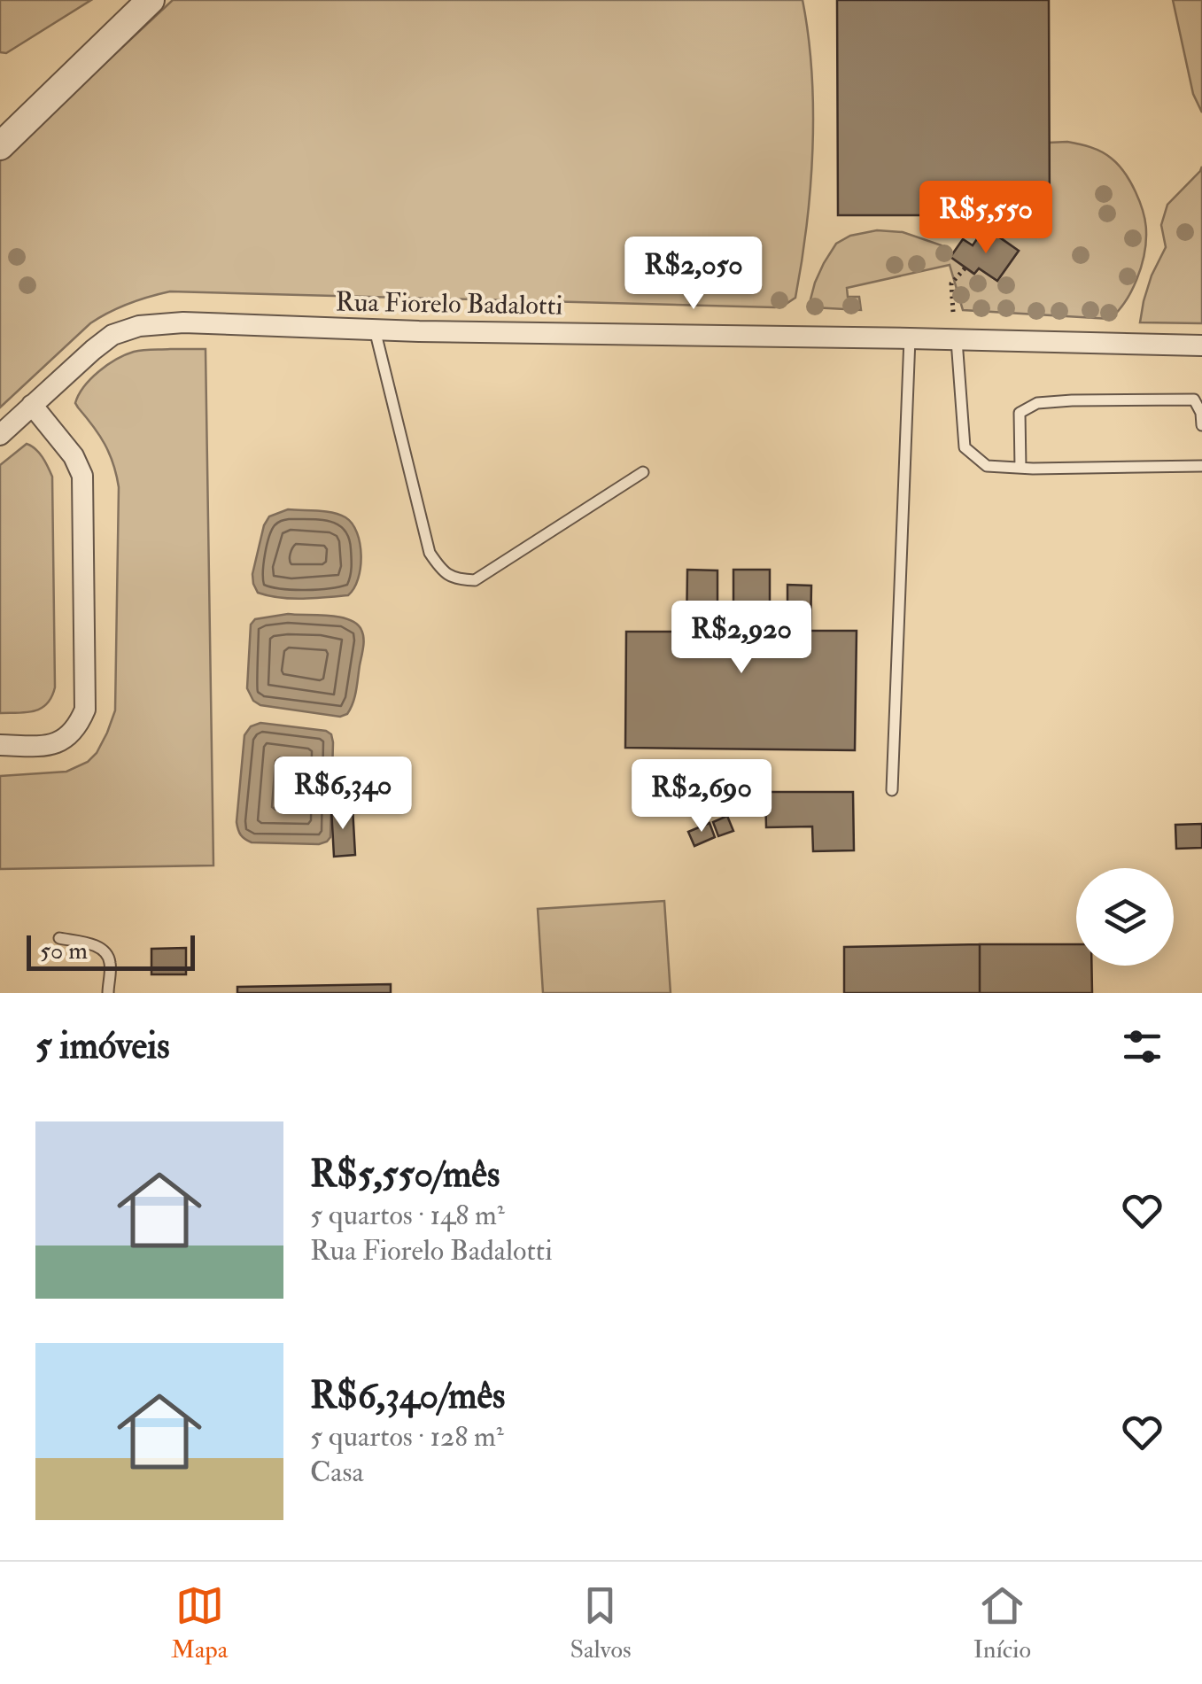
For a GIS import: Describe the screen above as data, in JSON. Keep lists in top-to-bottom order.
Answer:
{
  "streets": {
    "street": ["Rua Fiorelo Badalotti"]
  },
  "scale_bar": "50 m",
  "page": {
    "price": [
      "R$5,550",
      "R$2,050",
      "R$2,920",
      "R$6,340",
      "R$2,690"
    ],
    "scale": "50 m",
    "heading": "5 imóveis",
    "list": [
      {
        "name": "R$5,550/mês",
        "note": "5 quartos · 148 m² · Rua Fiorelo Badalotti"
      },
      {
        "name": "R$6,340/mês",
        "note": "5 quartos · 128 m² · Casa"
      }
    ],
    "tabs": ["Mapa", "Salvos", "Início"]
  }
}
